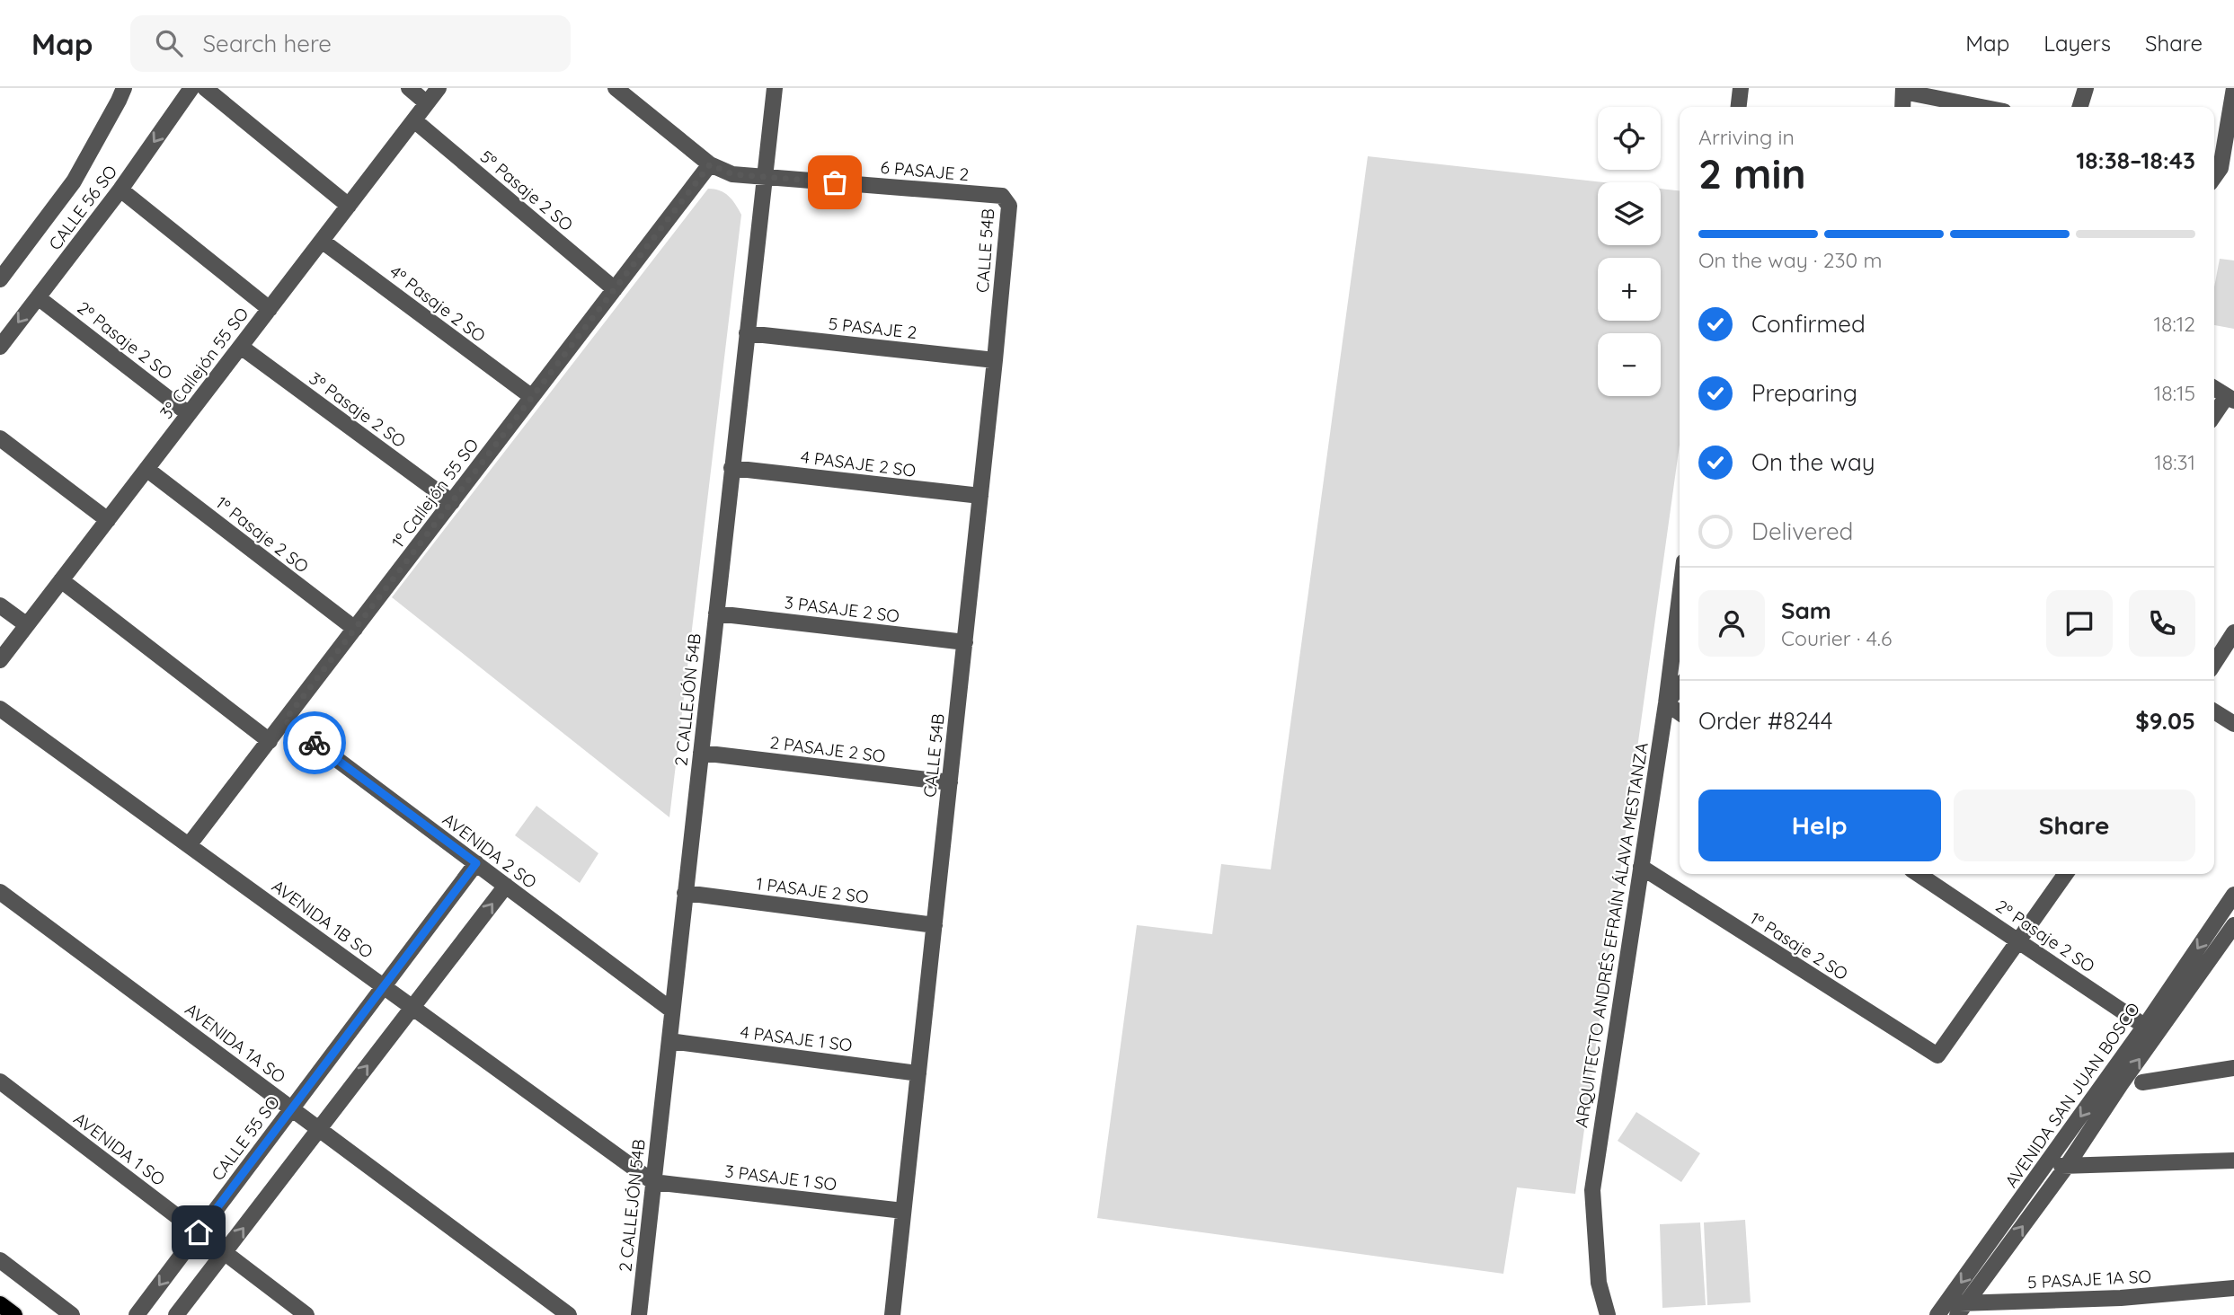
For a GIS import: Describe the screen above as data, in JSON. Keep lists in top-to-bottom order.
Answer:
{
  "streets": {
    "street": [
      "6 PASAJE 2",
      "5º Pasaje 2 SO",
      "CALLE 56 SO",
      "CALLE 54B",
      "4º Pasaje 2 SO",
      "5 PASAJE 2",
      "2º Pasaje 2 SO",
      "3º Callejón 55 SO",
      "3º Pasaje 2 SO",
      "4 PASAJE 2 SO",
      "1º Callejón 55 SO",
      "1º Pasaje 2 SO",
      "3 PASAJE 2 SO",
      "2 CALLEJÓN 54B",
      "2 PASAJE 2 SO",
      "AVENIDA 2 SO",
      "1 PASAJE 2 SO",
      "AVENIDA 1B SO",
      "ARQUITECTO ANDRÉS EFRAÍN ÁLAVA MESTANZA",
      "4 PASAJE 1 SO",
      "AVENIDA 1A SO",
      "AVENIDA SAN JUAN BOSCO",
      "CALLE 55 SO",
      "AVENIDA 1 SO",
      "3 PASAJE 1 SO",
      "5 PASAJE 1A SO"
    ]
  },
  "crossings": [
    ["6 PASAJE 2", "CALLE 54B"],
    ["6 PASAJE 2", "1º Callejón 55 SO"],
    ["6 PASAJE 2", "2 CALLEJÓN 54B"],
    ["5º Pasaje 2 SO", "3º Callejón 55 SO"],
    ["5º Pasaje 2 SO", "1º Callejón 55 SO"],
    ["CALLE 56 SO", "2º Pasaje 2 SO"],
    ["CALLE 54B", "5 PASAJE 2"],
    ["CALLE 54B", "4 PASAJE 2 SO"],
    ["CALLE 54B", "3 PASAJE 2 SO"],
    ["CALLE 54B", "2 PASAJE 2 SO"],
    ["CALLE 54B", "1 PASAJE 2 SO"],
    ["CALLE 54B", "4 PASAJE 1 SO"],
    ["CALLE 54B", "3 PASAJE 1 SO"],
    ["4º Pasaje 2 SO", "3º Callejón 55 SO"],
    ["4º Pasaje 2 SO", "1º Callejón 55 SO"],
    ["5 PASAJE 2", "2 CALLEJÓN 54B"],
    ["2º Pasaje 2 SO", "3º Callejón 55 SO"],
    ["2º Pasaje 2 SO", "1º Pasaje 2 SO"],
    ["2º Pasaje 2 SO", "AVENIDA SAN JUAN BOSCO"],
    ["3º Callejón 55 SO", "3º Pasaje 2 SO"],
    ["3º Callejón 55 SO", "1º Pasaje 2 SO"],
    ["3º Pasaje 2 SO", "1º Callejón 55 SO"],
    ["4 PASAJE 2 SO", "2 CALLEJÓN 54B"],
    ["1º Callejón 55 SO", "1º Pasaje 2 SO"],
    ["1º Callejón 55 SO", "AVENIDA 2 SO"],
    ["1º Callejón 55 SO", "AVENIDA 1B SO"],
    ["1º Pasaje 2 SO", "ARQUITECTO ANDRÉS EFRAÍN ÁLAVA MESTANZA"],
    ["3 PASAJE 2 SO", "2 CALLEJÓN 54B"],
    ["2 CALLEJÓN 54B", "2 PASAJE 2 SO"],
    ["2 CALLEJÓN 54B", "AVENIDA 2 SO"],
    ["2 CALLEJÓN 54B", "1 PASAJE 2 SO"],
    ["2 CALLEJÓN 54B", "AVENIDA 1B SO"],
    ["2 CALLEJÓN 54B", "4 PASAJE 1 SO"],
    ["2 CALLEJÓN 54B", "3 PASAJE 1 SO"],
    ["AVENIDA 2 SO", "CALLE 55 SO"],
    ["AVENIDA 1B SO", "CALLE 55 SO"],
    ["AVENIDA 1B SO", "3 PASAJE 1 SO"],
    ["AVENIDA 1A SO", "CALLE 55 SO"],
    ["AVENIDA SAN JUAN BOSCO", "5 PASAJE 1A SO"],
    ["CALLE 55 SO", "AVENIDA 1 SO"]
  ],
  "page": {
    "header": "Map",
    "search": "Search here",
    "nav": ["Map", "Layers", "Share"],
    "map_buttons": ["+", "−"],
    "heading": ["2 min", "Arriving in", "18:38–18:43"],
    "panel": [
      "Sam",
      "Courier · 4.6",
      "Order #8244",
      "$9.05"
    ],
    "bar": "On the way · 230 m",
    "list": [
      ["Confirmed", "18:12"],
      ["Preparing", "18:15"],
      ["On the way", "18:31"],
      "Delivered"
    ],
    "buttons": ["Help", "Share"]
  }
}
